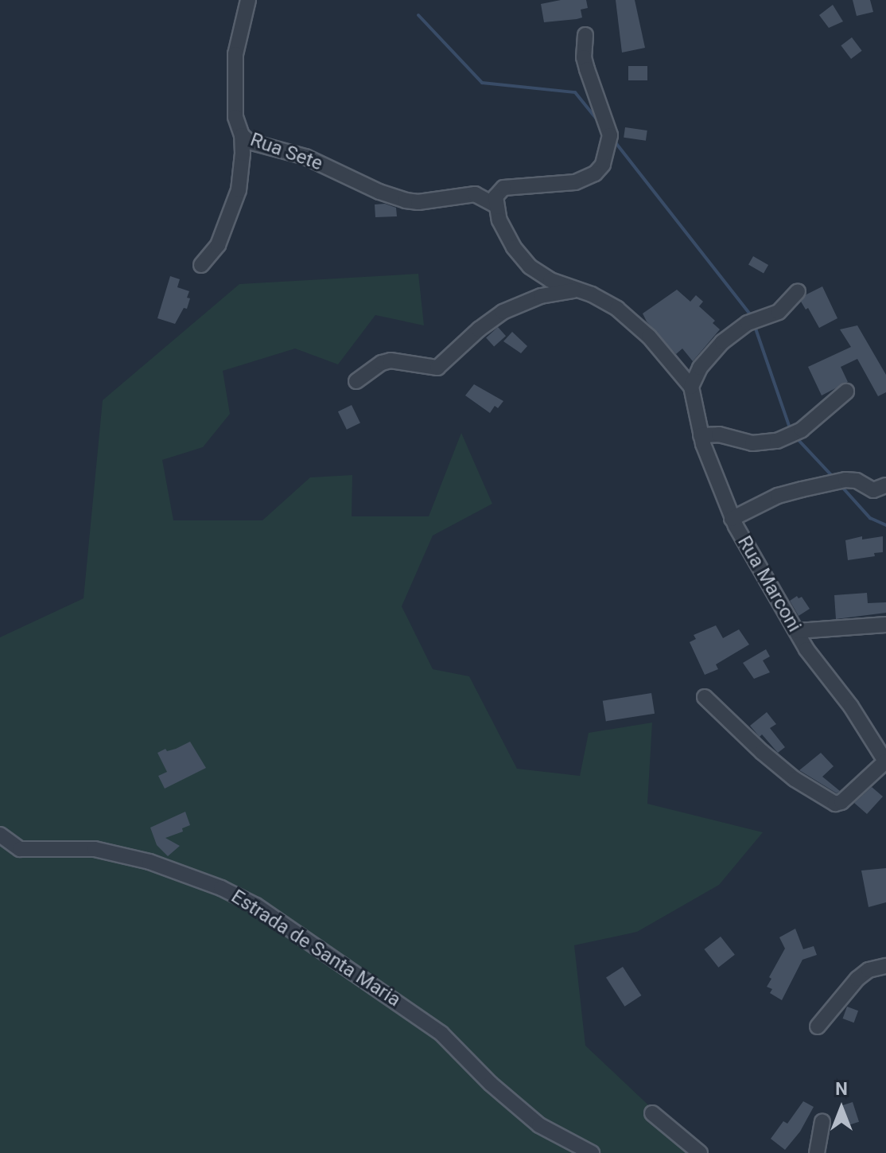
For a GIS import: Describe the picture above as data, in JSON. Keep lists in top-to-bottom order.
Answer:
{
  "streets": {
    "street": ["Rua Sete", "Rua Marconi", "Estrada de Santa Maria"]
  },
  "north": "top"
}
